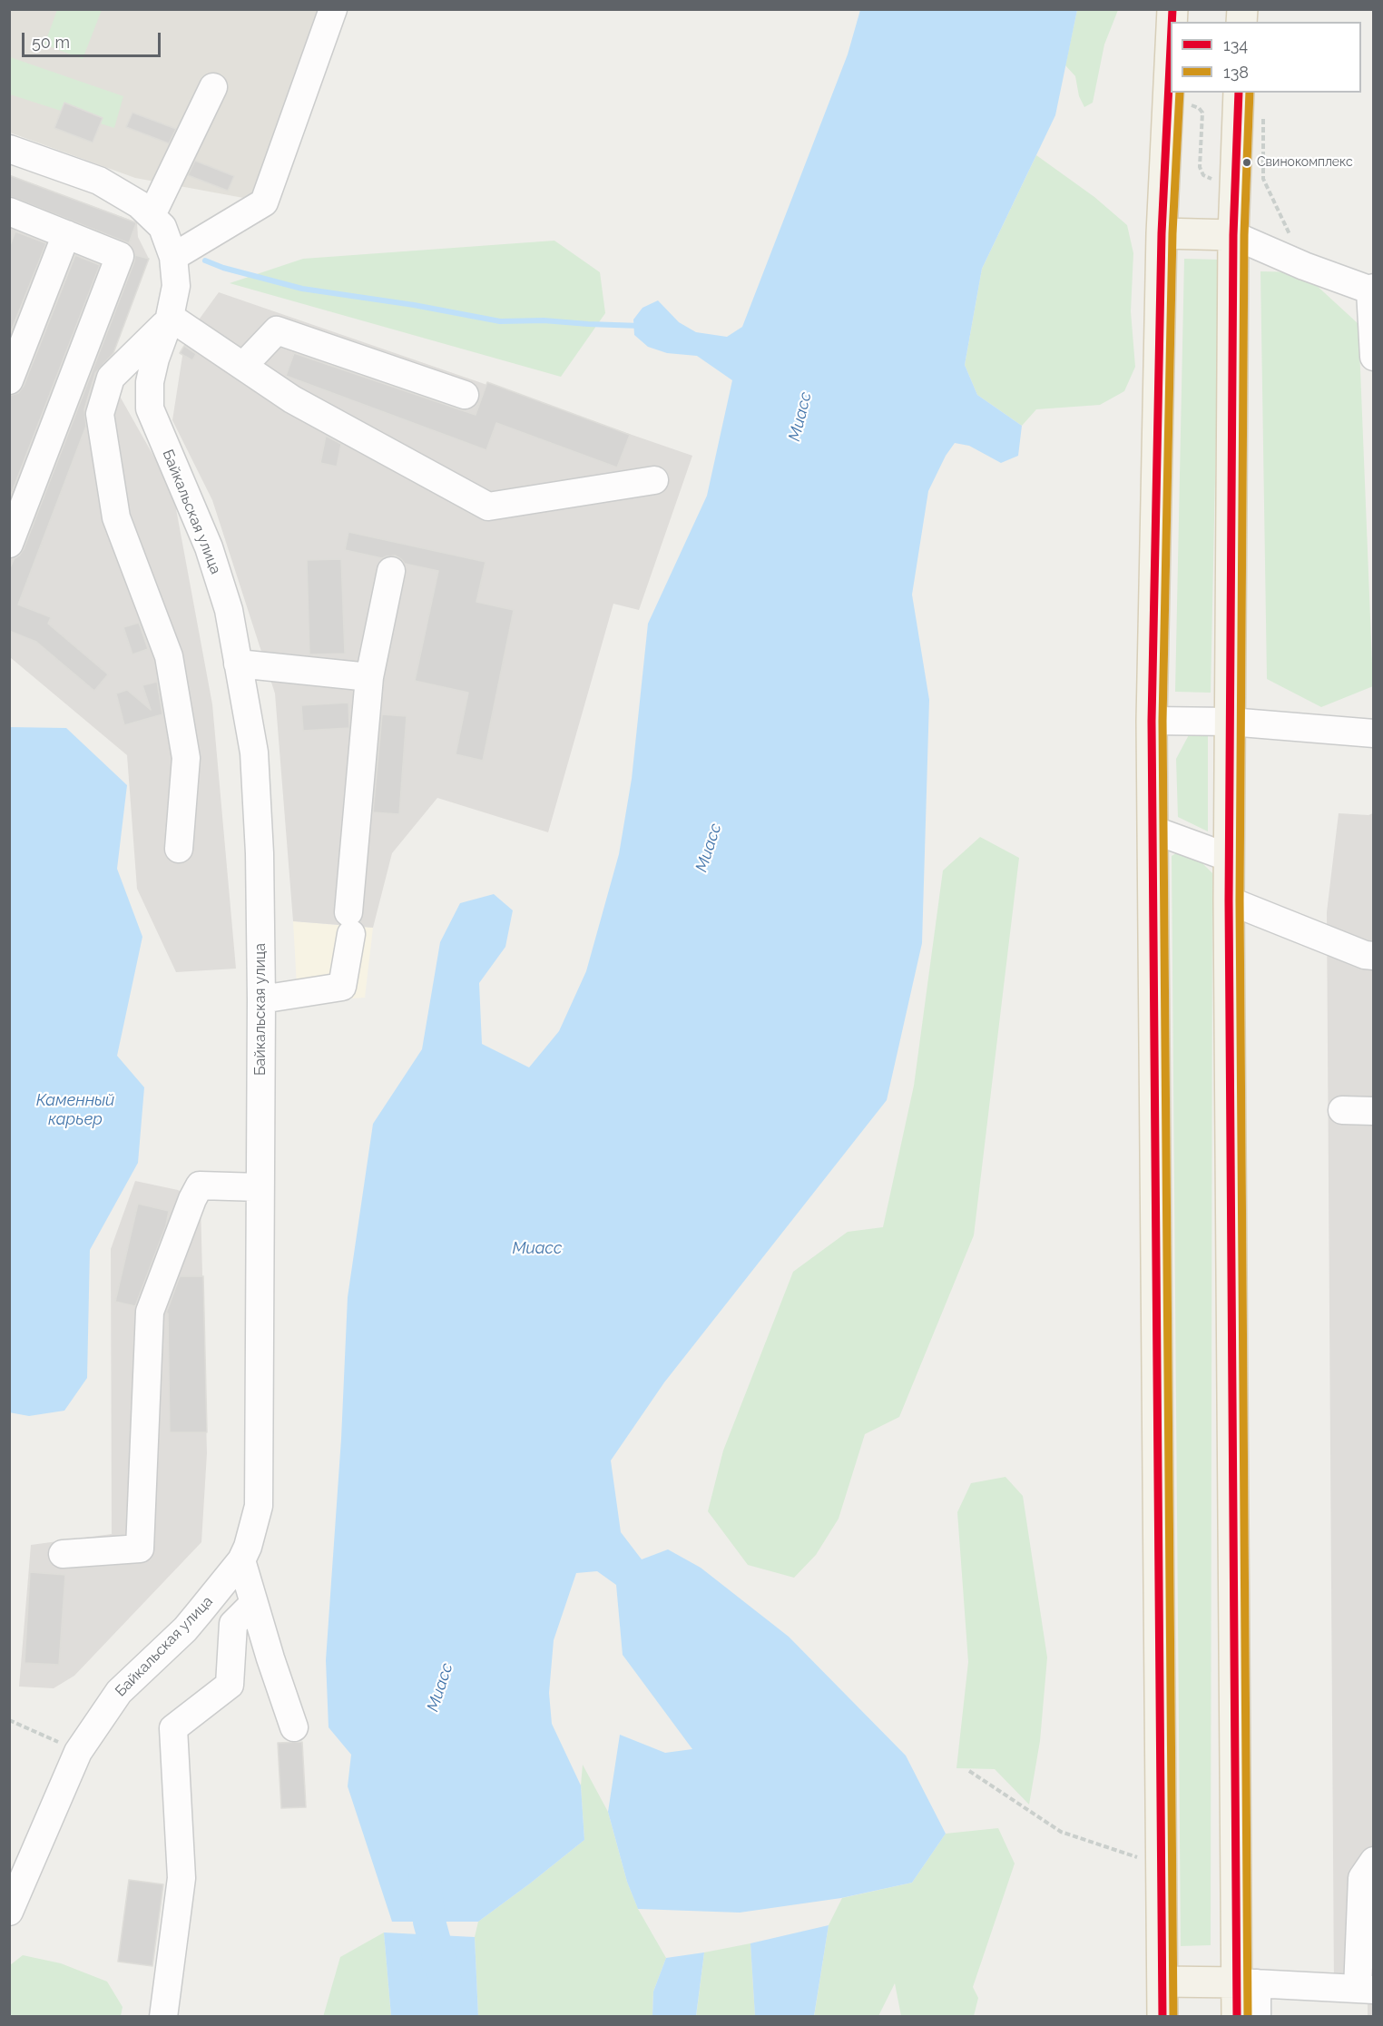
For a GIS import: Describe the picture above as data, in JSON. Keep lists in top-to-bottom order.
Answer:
{
  "streets": {
    "street": ["Байкальская улица"]
  },
  "water": ["Миасс", "Каменный карьер"],
  "places": ["Свинокомплекс"],
  "lines": ["transit line 134", "transit line 138"],
  "legend": ["134", "138"],
  "scale_bar": "50 m"
}
